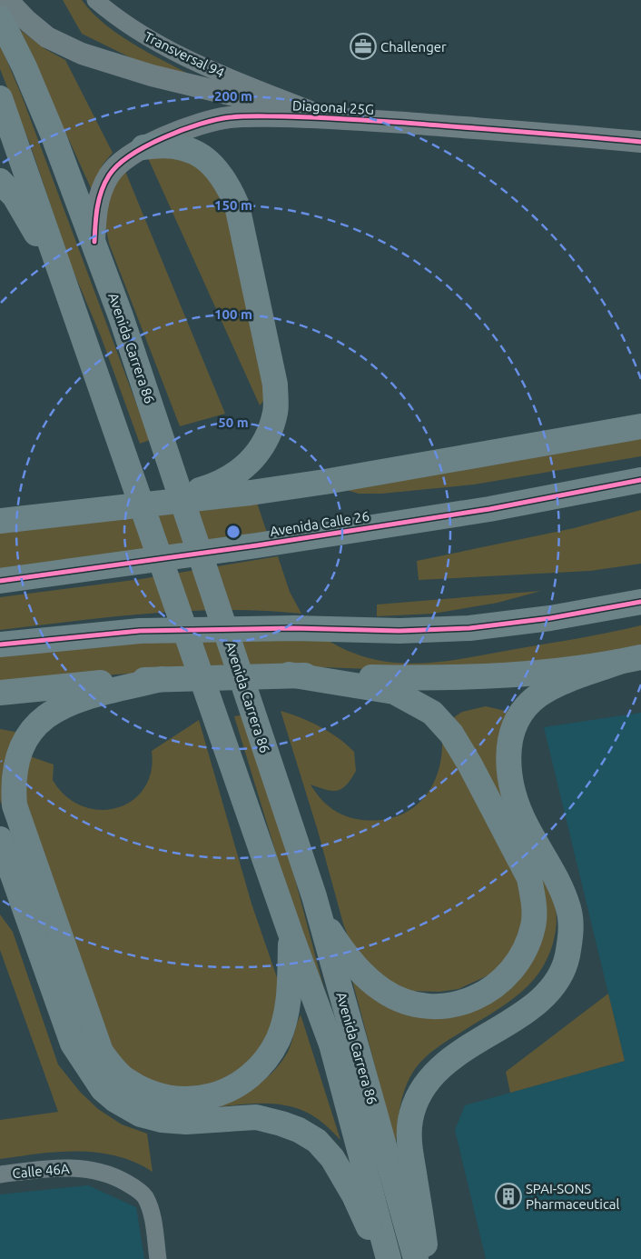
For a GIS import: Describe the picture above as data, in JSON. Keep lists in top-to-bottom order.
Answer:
{
  "streets": {
    "main road": ["Avenida Carrera 86", "Avenida Calle 26"],
    "street": ["Transversal 94", "Diagonal 25G", "Calle 46A"]
  },
  "crossings": [
    ["Transversal 94", "Diagonal 25G"],
    ["Diagonal 25G", "Avenida Carrera 86"]
  ],
  "places": {
    "office": ["Challenger"],
    "building": ["SPAI-SONS Pharmaceutical"]
  },
  "rings": [
    "200 m",
    "150 m",
    "100 m",
    "50 m"
  ]
}
